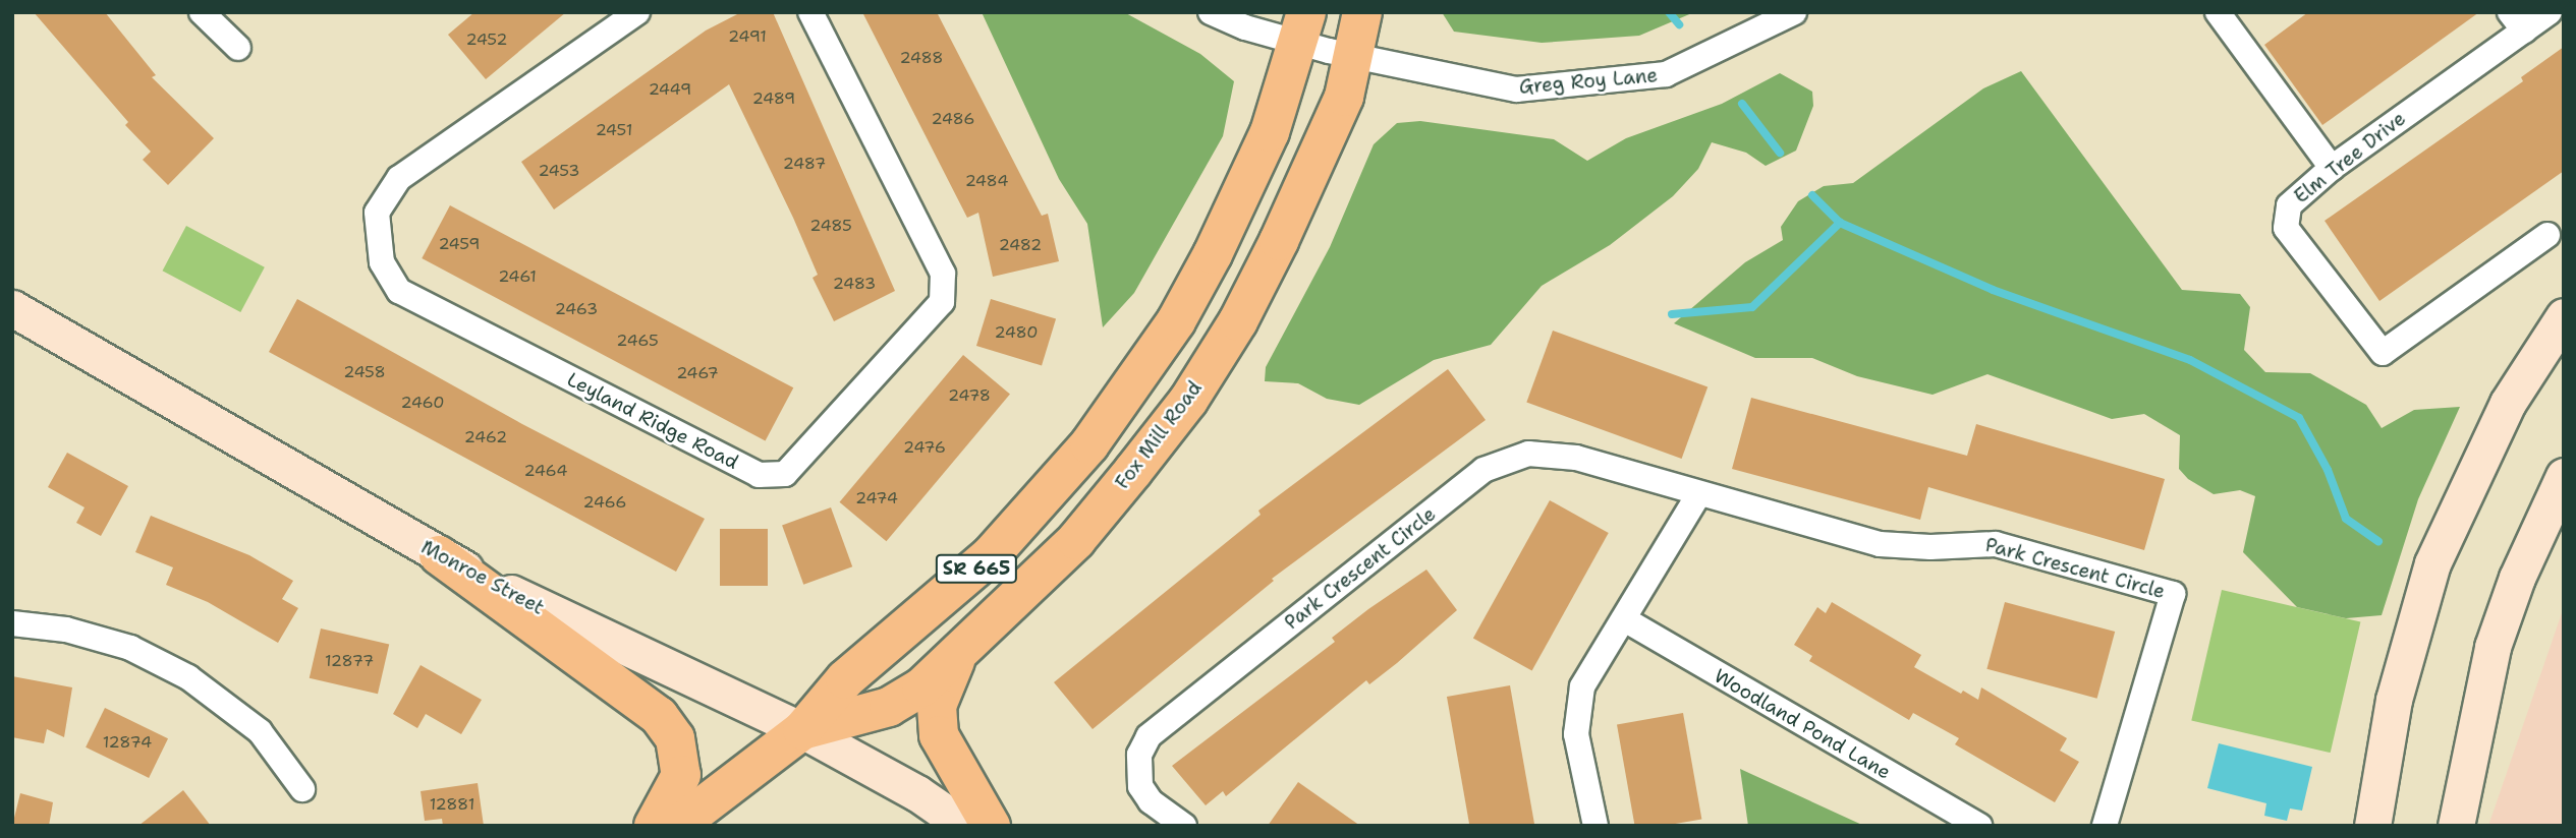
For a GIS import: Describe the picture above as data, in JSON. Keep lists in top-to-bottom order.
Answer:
{
  "streets": {
    "main road": ["Fox Mill Road", "SR 665", "Monroe Street"],
    "street": [
      "Greg Roy Lane",
      "Elm Tree Drive",
      "Leyland Ridge Road",
      "Park Crescent Circle",
      "Woodland Pond Lane"
    ]
  },
  "crossings": [
    ["Greg Roy Lane", "Fox Mill Road"],
    ["Fox Mill Road", "Monroe Street"]
  ],
  "house_numbers": [
    "2491",
    "2452",
    "2488",
    "2449",
    "2489",
    "2486",
    "2451",
    "2487",
    "2453",
    "2484",
    "2485",
    "2459",
    "2482",
    "2461",
    "2483",
    "2463",
    "2480",
    "2465",
    "2458",
    "2467",
    "2478",
    "2460",
    "2462",
    "2476",
    "2464",
    "2474",
    "2466",
    "12877",
    "12874",
    "12881"
  ]
}
